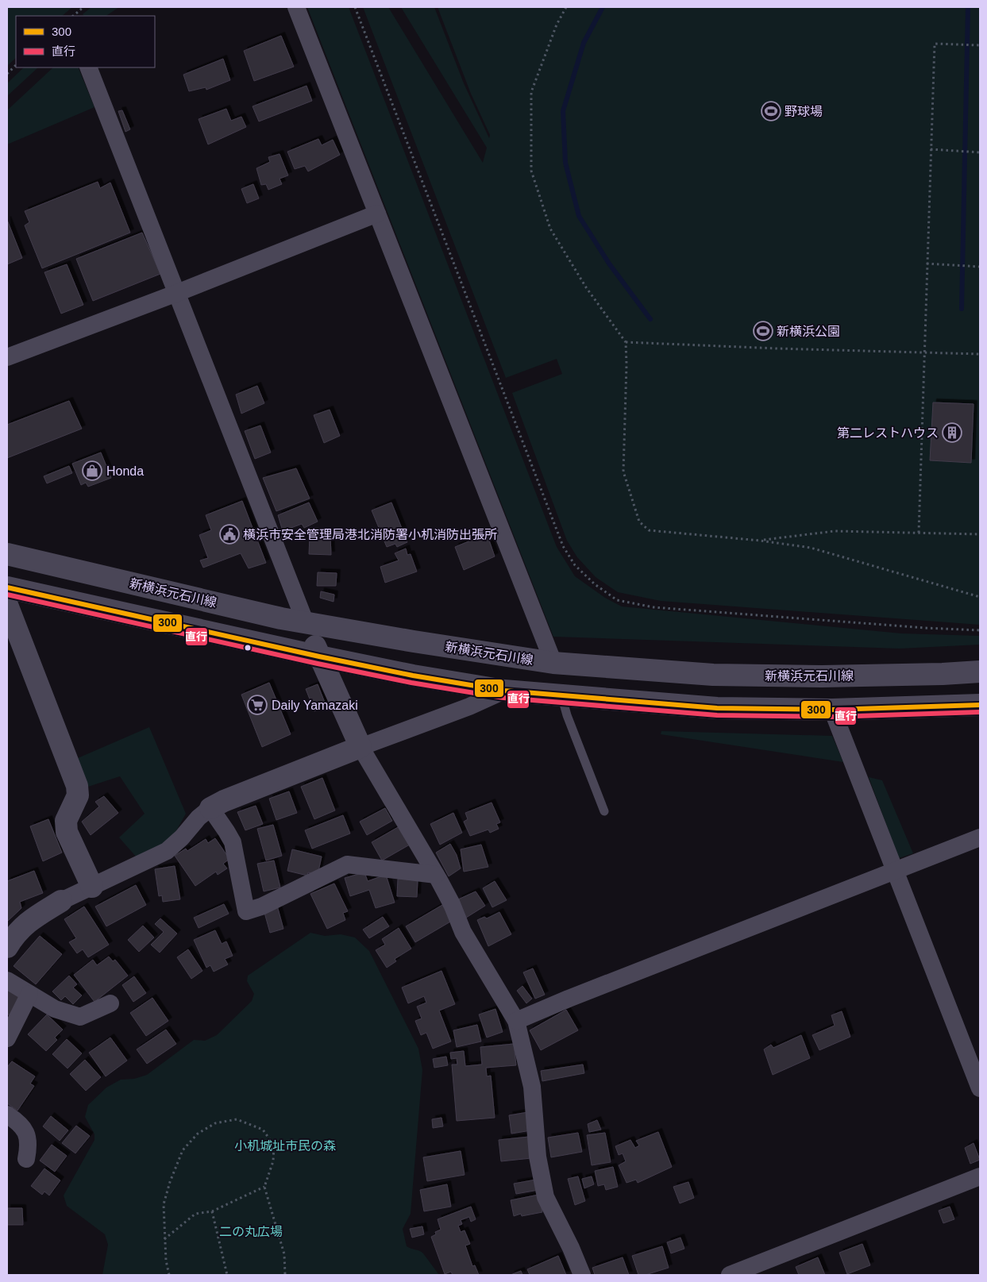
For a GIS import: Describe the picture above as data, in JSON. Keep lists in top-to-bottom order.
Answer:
{
  "streets": {
    "street": ["新横浜元石川線"]
  },
  "parks": ["小机城址市民の森", "二の丸広場"],
  "places": {
    "sports": ["野球場", "新横浜公園"],
    "building": ["第二レストハウス"],
    "shop": ["Honda"],
    "public building": ["横浜市安全管理局港北消防署小机消防出張所"],
    "supermarket": ["Daily Yamazaki"]
  },
  "lines": ["transit line 300", "transit line 直行"],
  "legend": ["300", "直行"]
}
